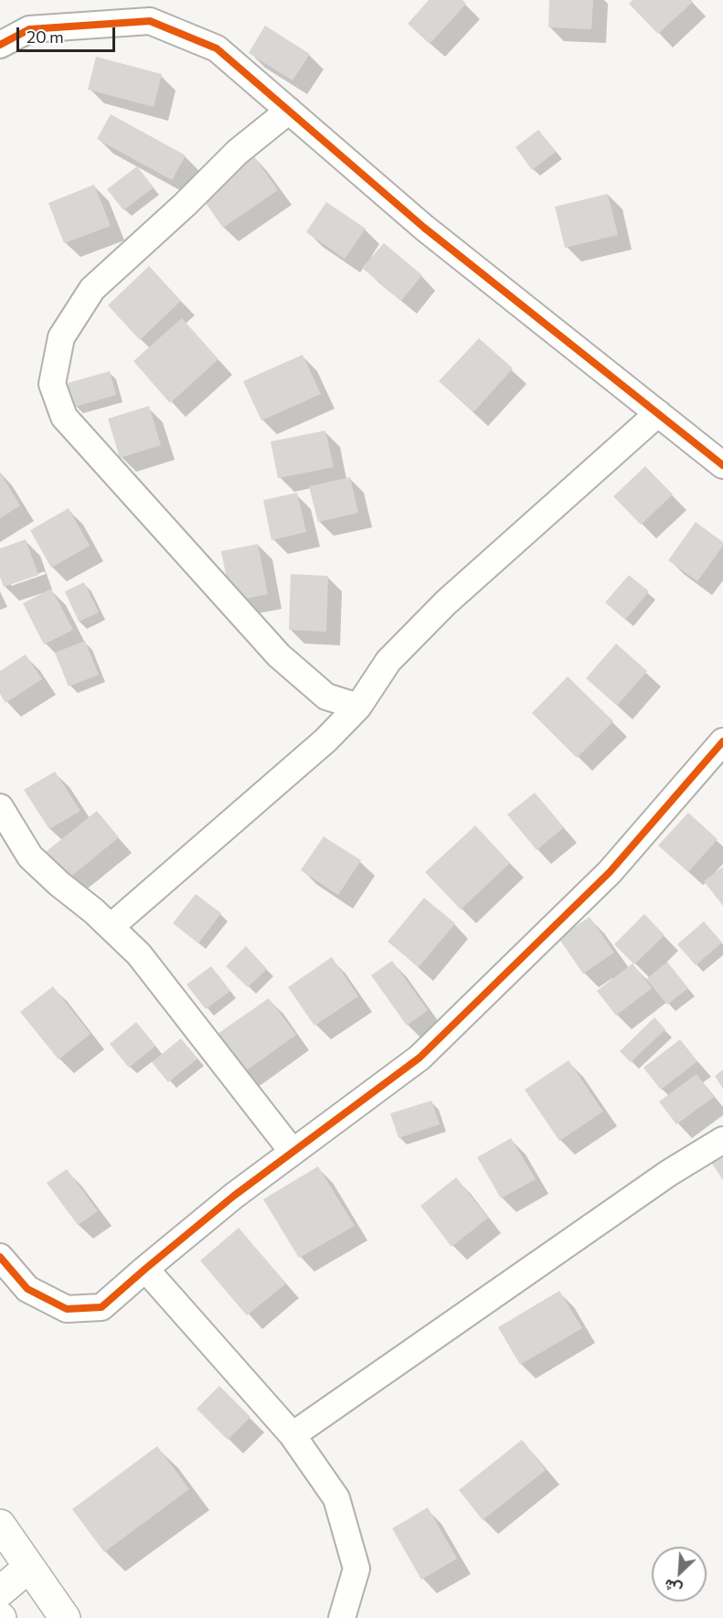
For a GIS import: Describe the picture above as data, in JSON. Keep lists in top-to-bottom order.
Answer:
{
  "scale_bar": "20 m",
  "north": "bottom left"
}
